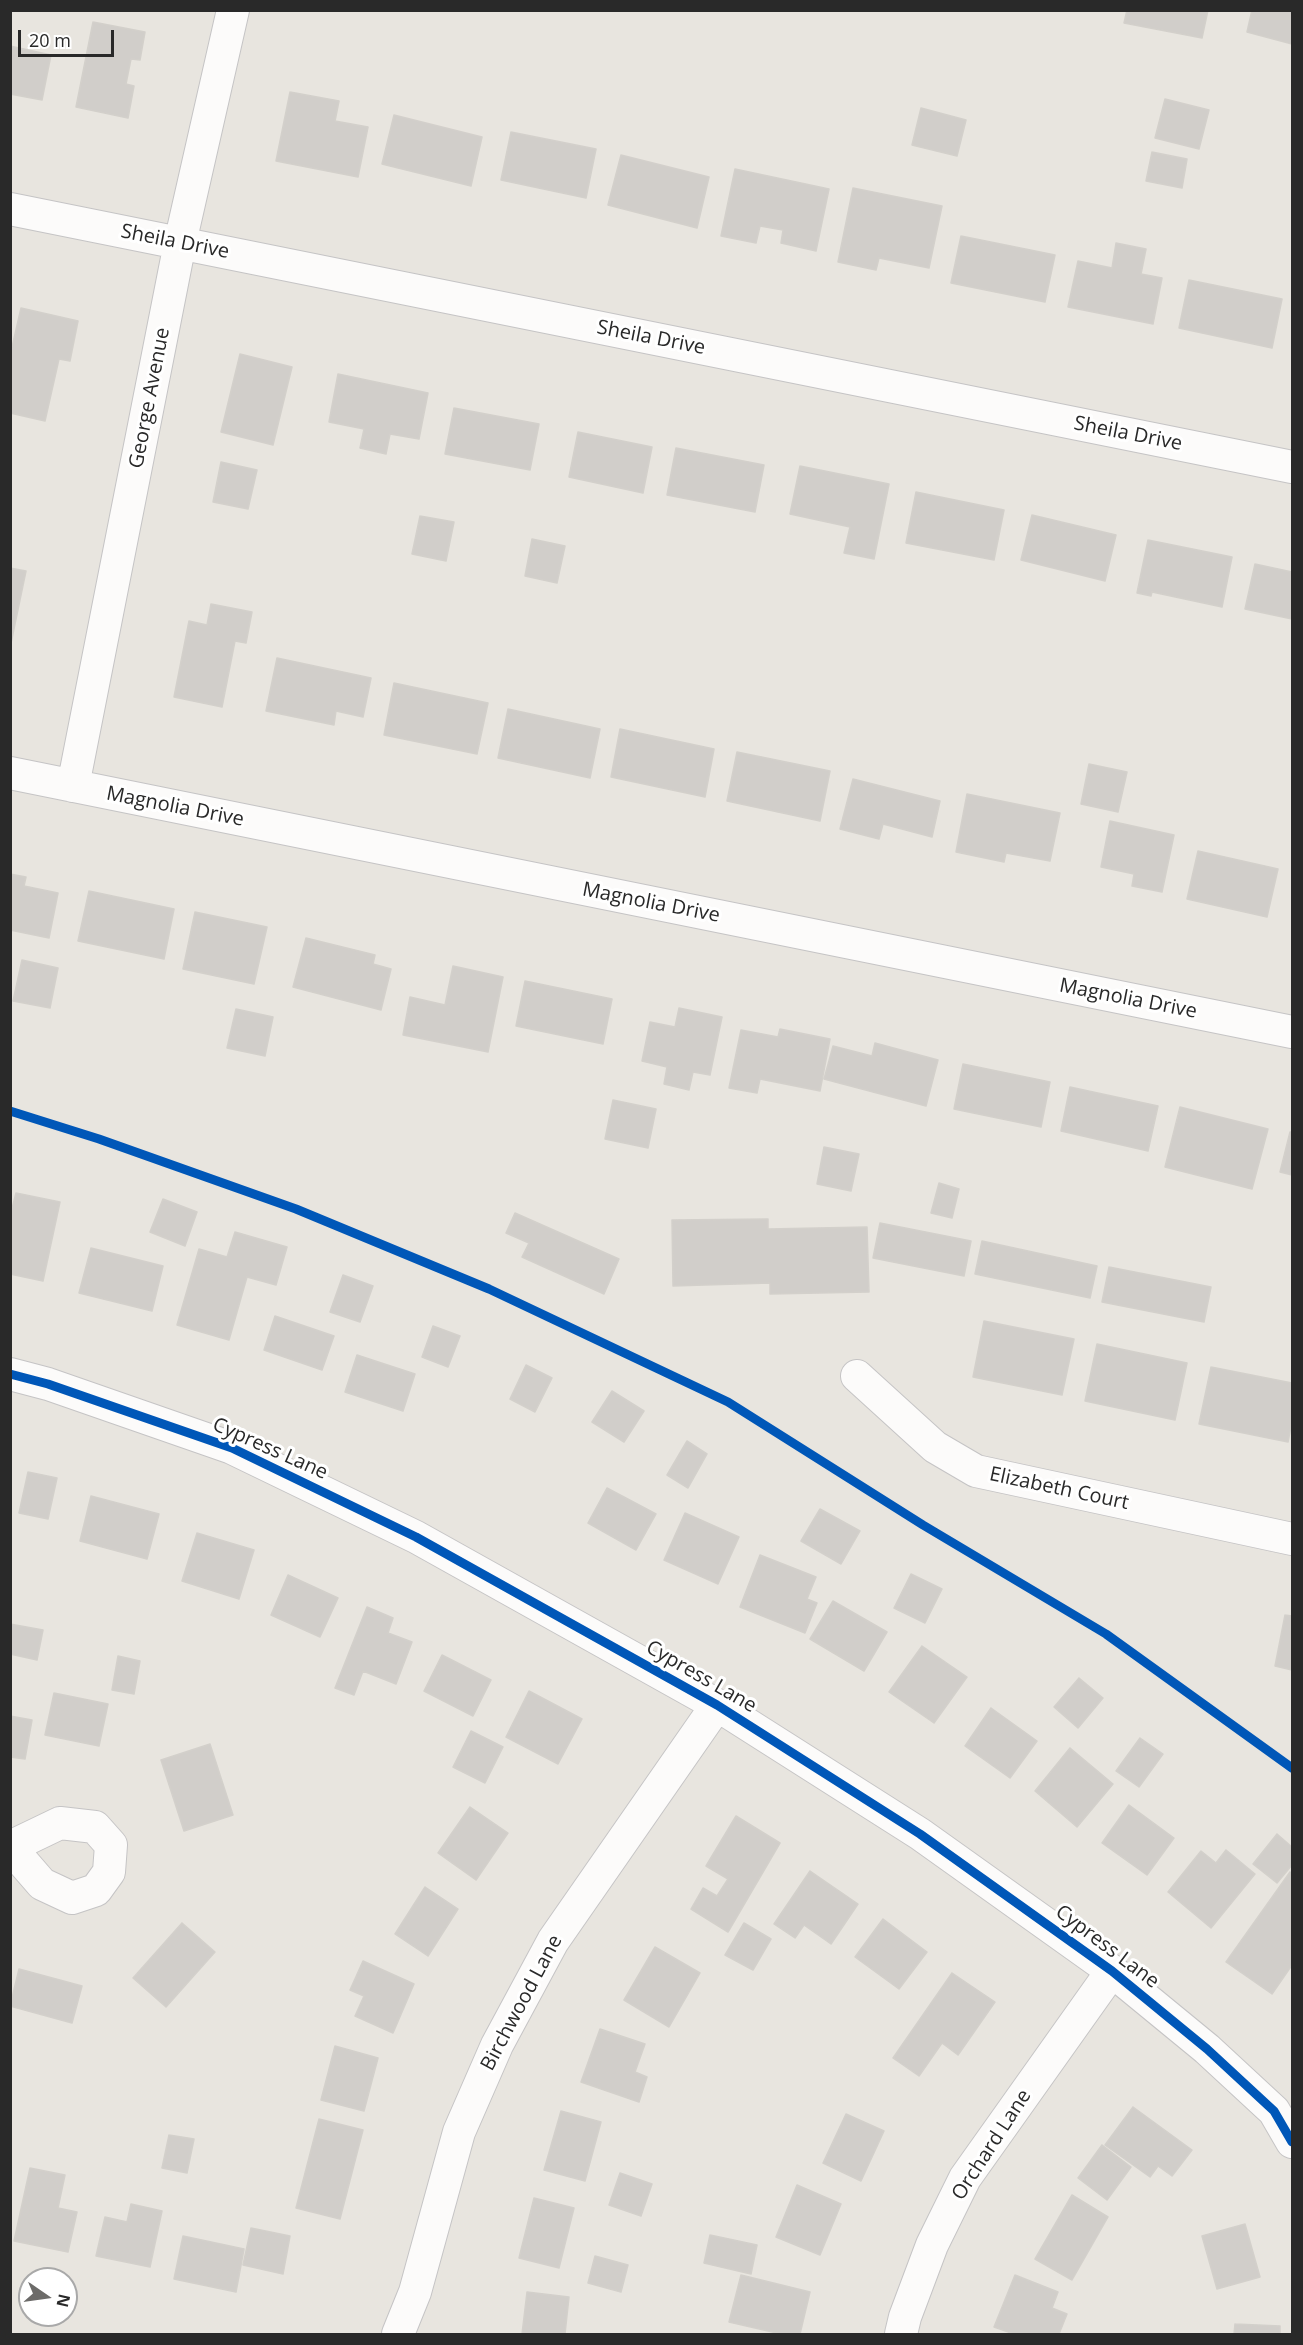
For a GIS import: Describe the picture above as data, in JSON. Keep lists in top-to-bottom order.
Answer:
{
  "streets": {
    "street": [
      "Sheila Drive",
      "George Avenue",
      "Magnolia Drive",
      "Cypress Lane",
      "Elizabeth Court",
      "Birchwood Lane",
      "Orchard Lane"
    ]
  },
  "crossings": [
    ["Sheila Drive", "George Avenue"],
    ["George Avenue", "Magnolia Drive"],
    ["Cypress Lane", "Birchwood Lane"],
    ["Cypress Lane", "Orchard Lane"]
  ],
  "scale_bar": "20 m",
  "north": "right"
}
